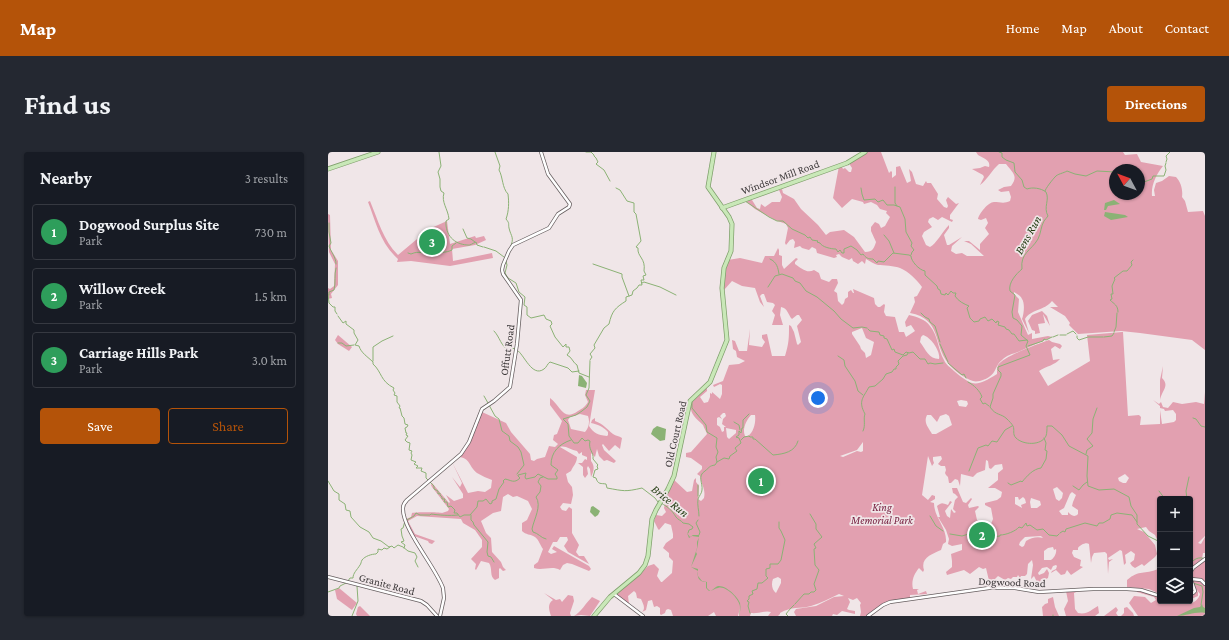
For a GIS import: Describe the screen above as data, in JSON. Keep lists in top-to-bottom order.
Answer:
{
  "streets": {
    "main road": ["Windsor Mill Road", "Old Court Road"],
    "street": ["Offutt Road", "Dogwood Road", "Granite Road"]
  },
  "crossings": [
    ["Windsor Mill Road", "Old Court Road"]
  ],
  "water": ["Bens Run", "Brice Run"],
  "parks": ["King Memorial Park"],
  "north": "top left",
  "page": {
    "header": "Map",
    "nav": [
      "Home",
      "Map",
      "About",
      "Contact"
    ],
    "buttons": [
      "Directions",
      ["Save", "Share"]
    ],
    "title": "Find us",
    "heading": ["Nearby", "3 results"],
    "list": [
      {
        "mark": "1",
        "name": "Dogwood Surplus Site",
        "note": "Park",
        "value": "730 m"
      },
      {
        "mark": "2",
        "name": "Willow Creek",
        "note": "Park",
        "value": "1.5 km"
      },
      {
        "mark": "3",
        "name": "Carriage Hills Park",
        "note": "Park",
        "value": "3.0 km"
      }
    ],
    "pins": ["3", "1", "2"],
    "map_buttons": ["+", "−"]
  }
}
